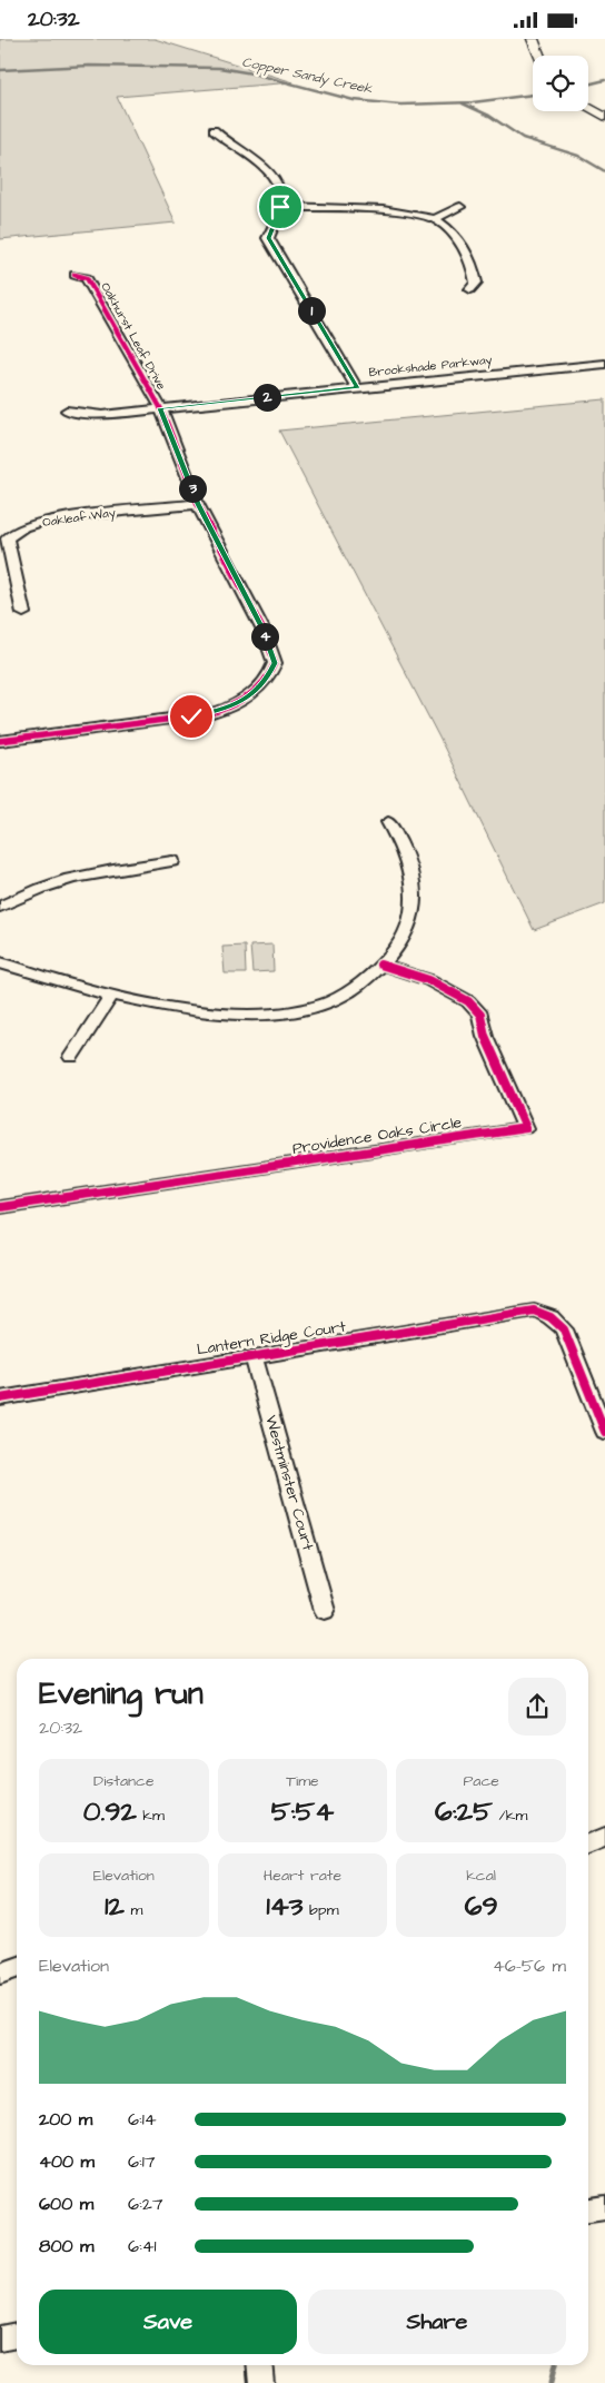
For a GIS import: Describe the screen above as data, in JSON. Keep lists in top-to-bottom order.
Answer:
{
  "streets": {
    "street": [
      "Oakhurst Leaf Drive",
      "Brookshade Parkway",
      "Oakleaf Way",
      "Providence Oaks Circle",
      "Lantern Ridge Court",
      "Westminster Court"
    ]
  },
  "crossings": [
    ["Oakhurst Leaf Drive", "Brookshade Parkway"],
    ["Oakhurst Leaf Drive", "Oakleaf Way"],
    ["Lantern Ridge Court", "Westminster Court"]
  ],
  "water": ["Copper Sandy Creek"],
  "page": {
    "status": "20:32",
    "pins": [
      "1",
      "2",
      "3",
      "4"
    ],
    "heading": ["Evening run", "20:32"],
    "stats": [
      ["Distance", "0.92 km"],
      ["Time", "5:54"],
      ["Pace", "6:25 /km"],
      ["Elevation", "12 m"],
      ["Heart rate", "143 bpm"],
      ["kcal", "69"]
    ],
    "chart": ["Elevation", "46–56 m"],
    "list": [
      {
        "name": "200 m",
        "note": "6:14"
      },
      {
        "name": "400 m",
        "note": "6:17"
      },
      {
        "name": "600 m",
        "note": "6:27"
      },
      {
        "name": "800 m",
        "note": "6:41"
      }
    ],
    "buttons": ["Save", "Share"]
  }
}
